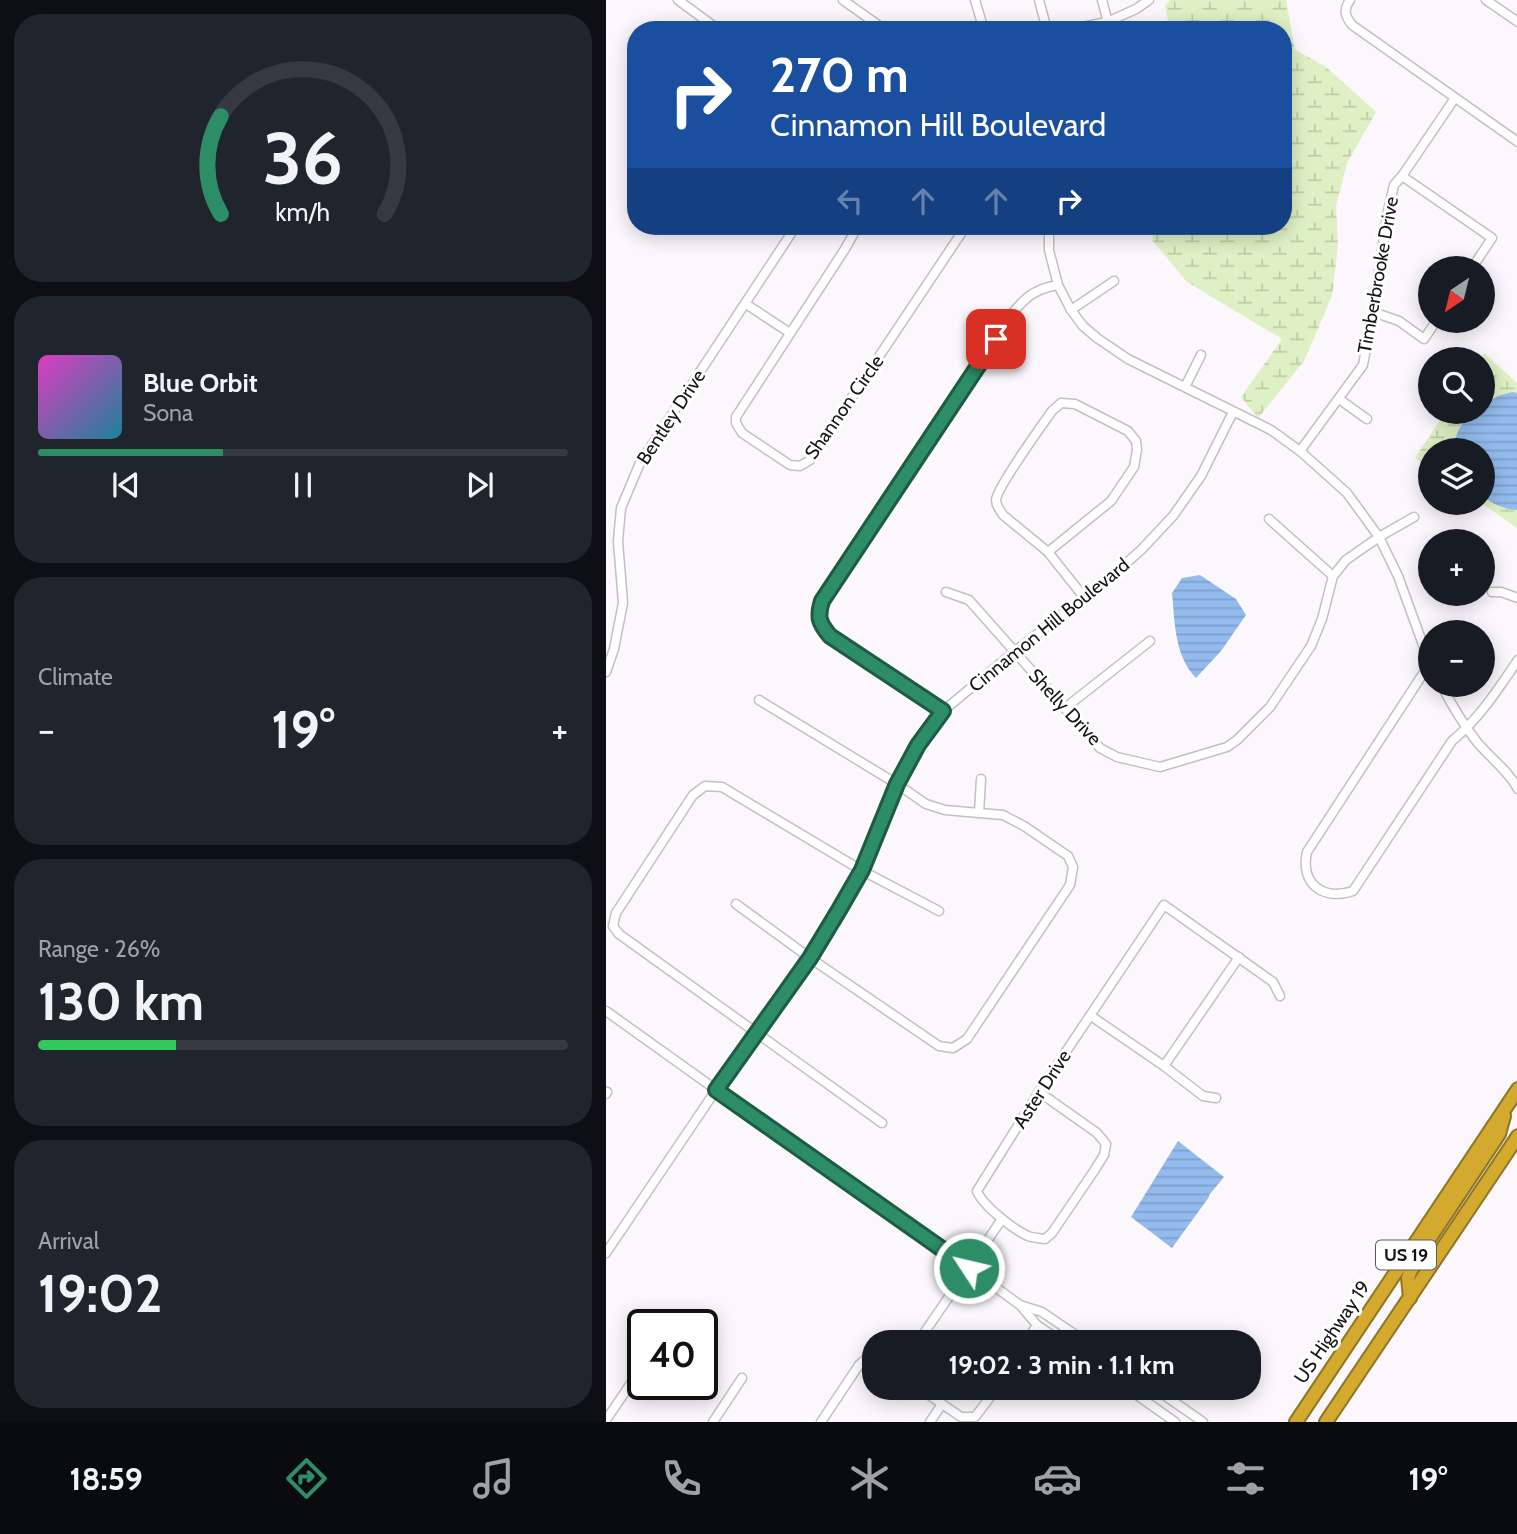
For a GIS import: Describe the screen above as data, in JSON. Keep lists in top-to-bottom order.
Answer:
{
  "streets": {
    "highway": ["US 19", "US Highway 19"],
    "street": [
      "Timberbrooke Drive",
      "Shannon Circle",
      "Bentley Drive",
      "Cinnamon Hill Boulevard",
      "Shelly Drive",
      "Aster Drive"
    ]
  },
  "crossings": [
    ["Cinnamon Hill Boulevard", "Shelly Drive"]
  ],
  "north": "bottom left",
  "page": {
    "turn": ["270 m", "Cinnamon Hill Boulevard"],
    "map_buttons": ["+", "−"],
    "song": ["Blue Orbit", "Sona"],
    "tile": [
      "Climate",
      ["Range · 26%", "130 km"],
      ["Arrival", "19:02"]
    ],
    "heat": ["−", "19°", "+"],
    "limit": "40",
    "trip": "19:02 · 3 min · 1.1 km",
    "tabs": ["18:59", "19°"],
    "gauge": ["36", "km/h"]
  }
}
